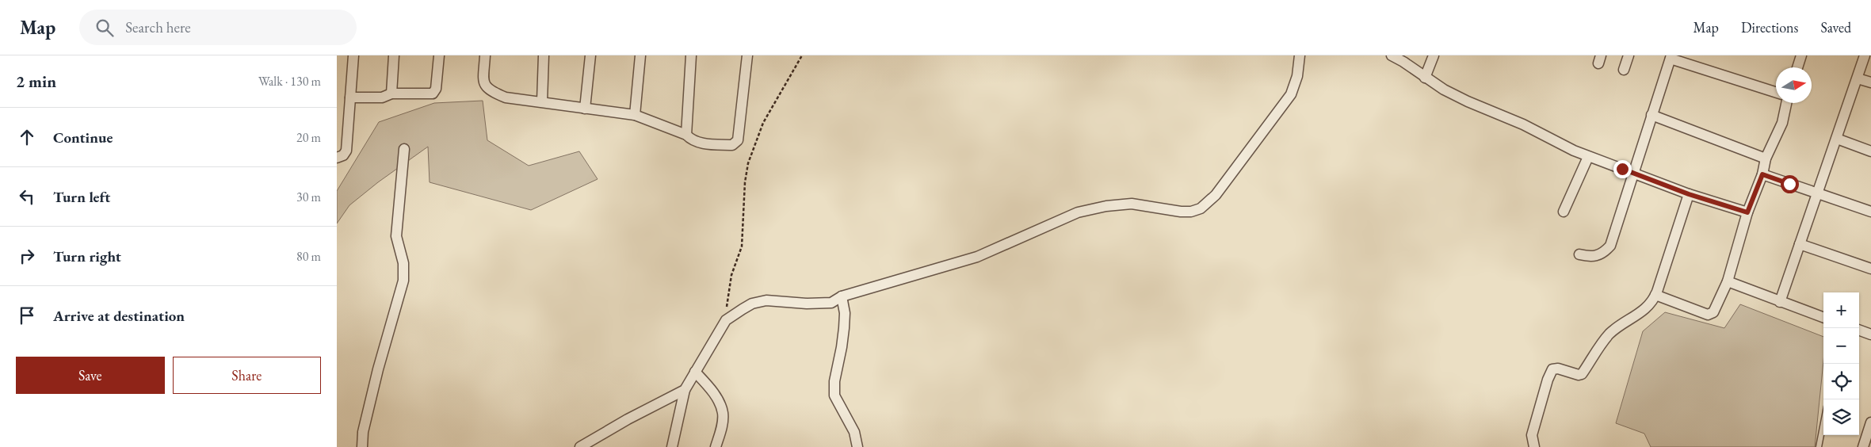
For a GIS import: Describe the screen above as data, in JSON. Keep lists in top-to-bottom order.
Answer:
{
  "north": "right",
  "page": {
    "header": "Map",
    "search": "Search here",
    "nav": ["Map", "Directions", "Saved"],
    "heading": ["2 min", "Walk · 130 m"],
    "list": [
      ["Continue", "20 m"],
      ["Turn left", "30 m"],
      ["Turn right", "80 m"],
      "Arrive at destination"
    ],
    "map_buttons": ["+", "−"],
    "buttons": ["Save", "Share"]
  }
}
